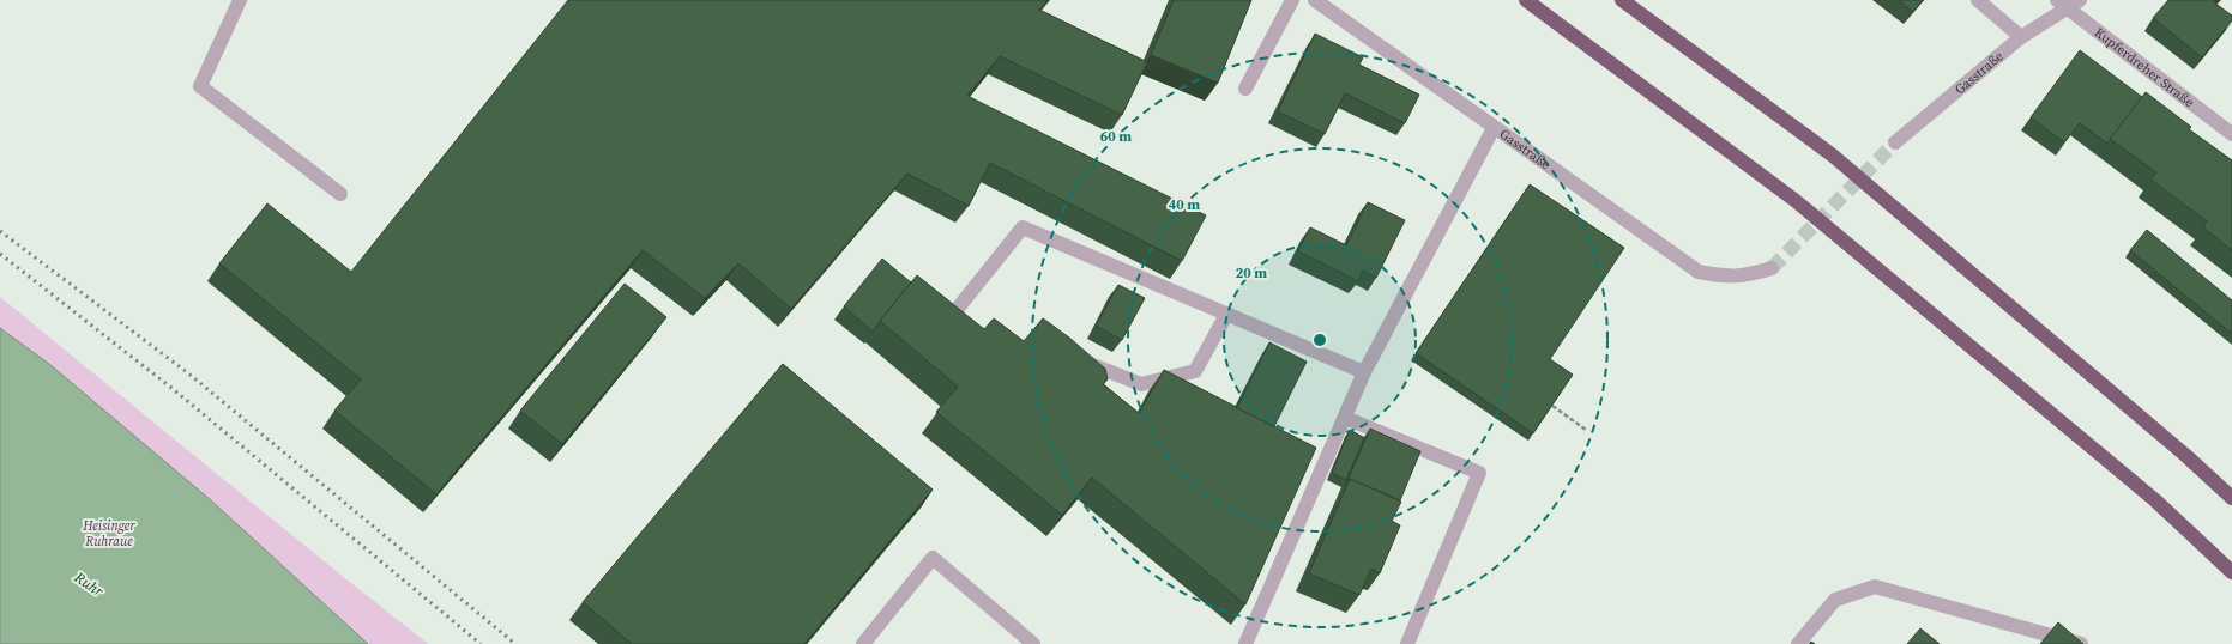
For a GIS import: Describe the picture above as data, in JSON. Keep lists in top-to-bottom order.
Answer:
{
  "streets": {
    "street": ["Kupferdreher Straße", "Gasstraße"]
  },
  "crossings": [
    ["Kupferdreher Straße", "Gasstraße"]
  ],
  "water": ["Ruhr"],
  "parks": ["Heisinger Ruhraue"],
  "rings": ["60 m", "40 m", "20 m"]
}
